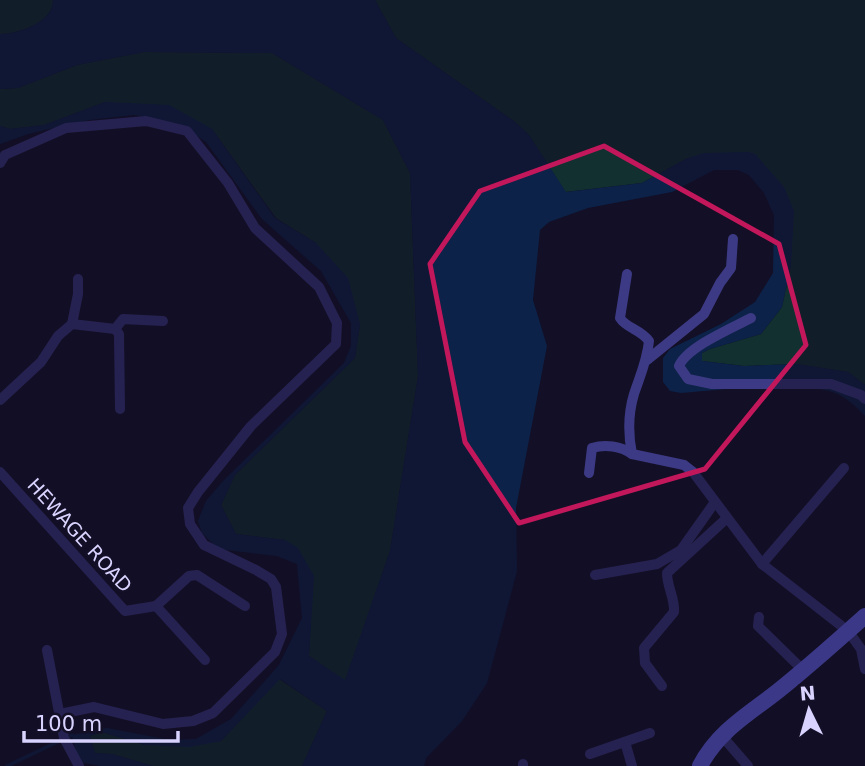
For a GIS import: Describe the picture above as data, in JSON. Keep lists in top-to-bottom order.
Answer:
{
  "streets": {
    "street": ["HEWAGE ROAD"]
  },
  "scale_bar": "100 m",
  "north": "top"
}
